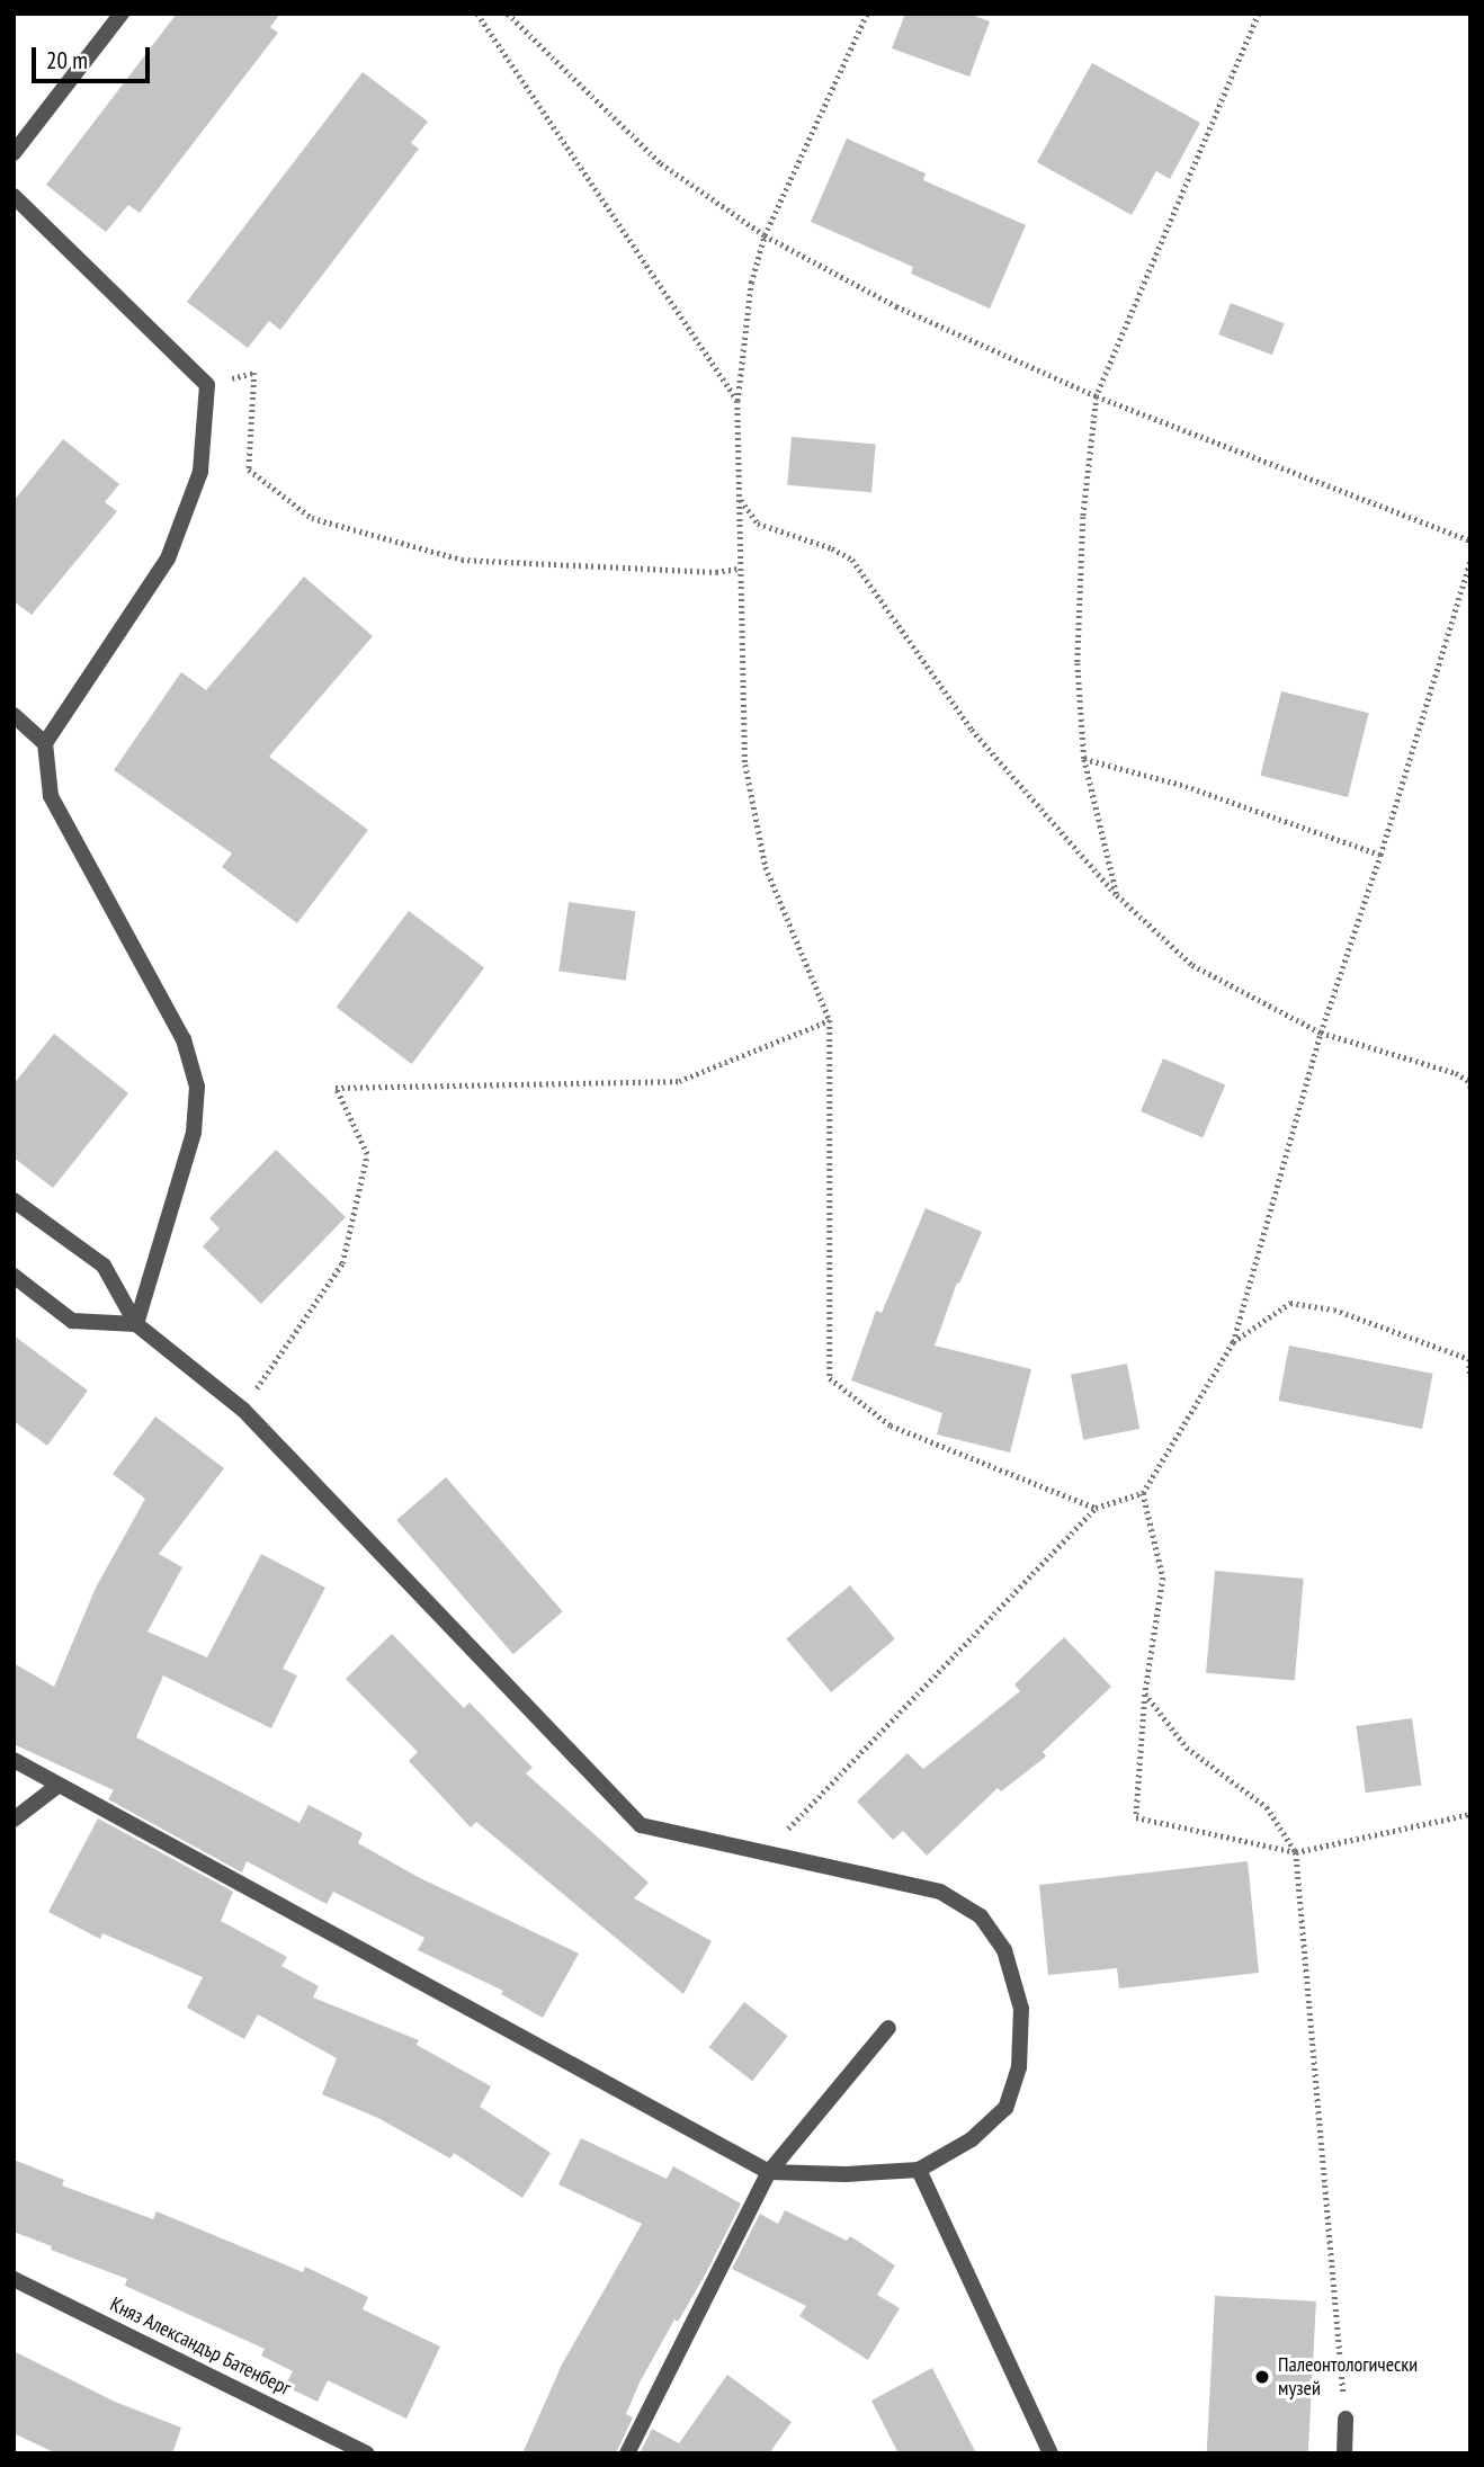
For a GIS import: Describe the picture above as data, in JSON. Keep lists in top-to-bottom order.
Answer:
{
  "streets": {
    "street": ["Княз Александър Батенберг"]
  },
  "places": ["Палеонтологически музей"],
  "scale_bar": "20 m"
}
